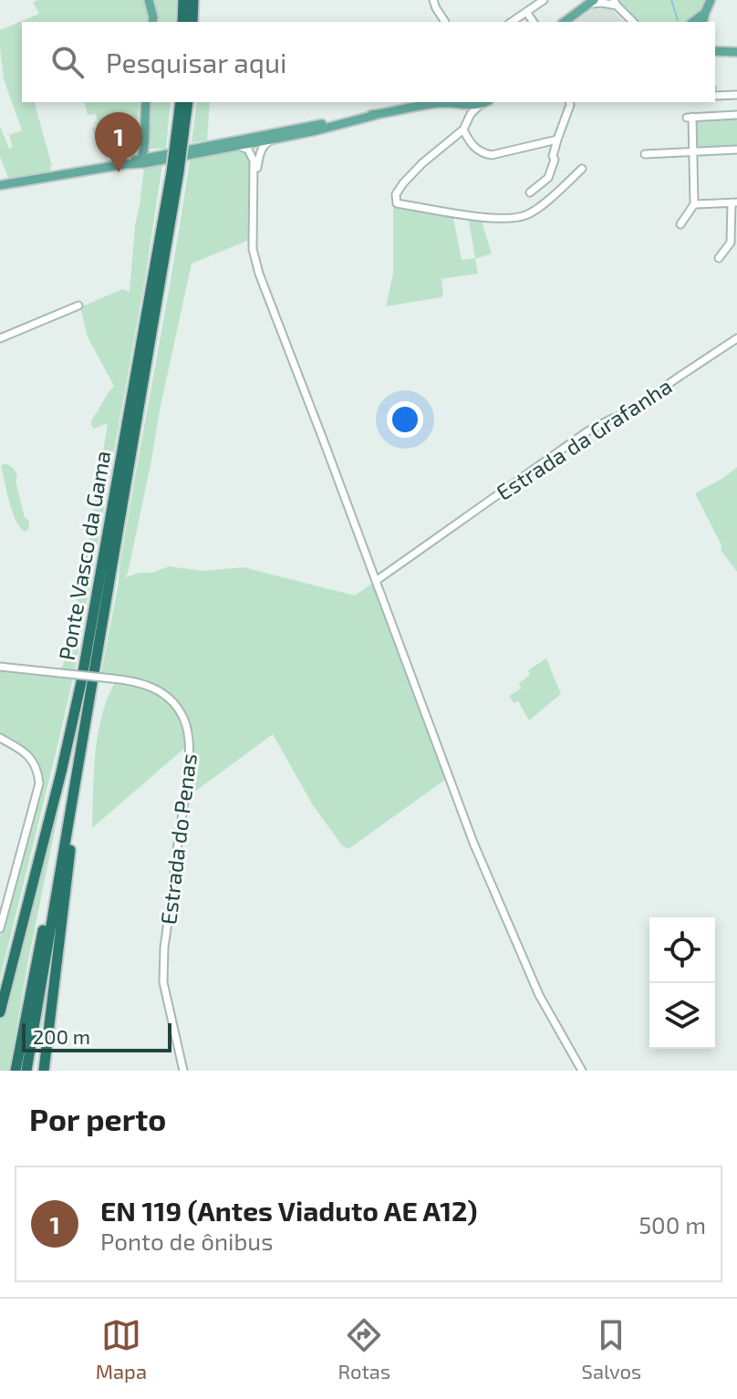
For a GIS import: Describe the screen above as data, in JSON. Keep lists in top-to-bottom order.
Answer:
{
  "streets": {
    "highway": ["Ponte Vasco da Gama"],
    "street": ["Estrada da Grafanha", "Estrada do Penas"]
  },
  "scale_bar": "200 m",
  "page": {
    "search": "Pesquisar aqui",
    "pins": "1",
    "scale": "200 m",
    "heading": "Por perto",
    "list": [
      {
        "mark": "1",
        "name": "EN 119 (Antes Viaduto AE A12)",
        "note": "Ponto de ônibus",
        "value": "500 m"
      }
    ],
    "nav": ["Mapa", "Rotas", "Salvos"]
  }
}
